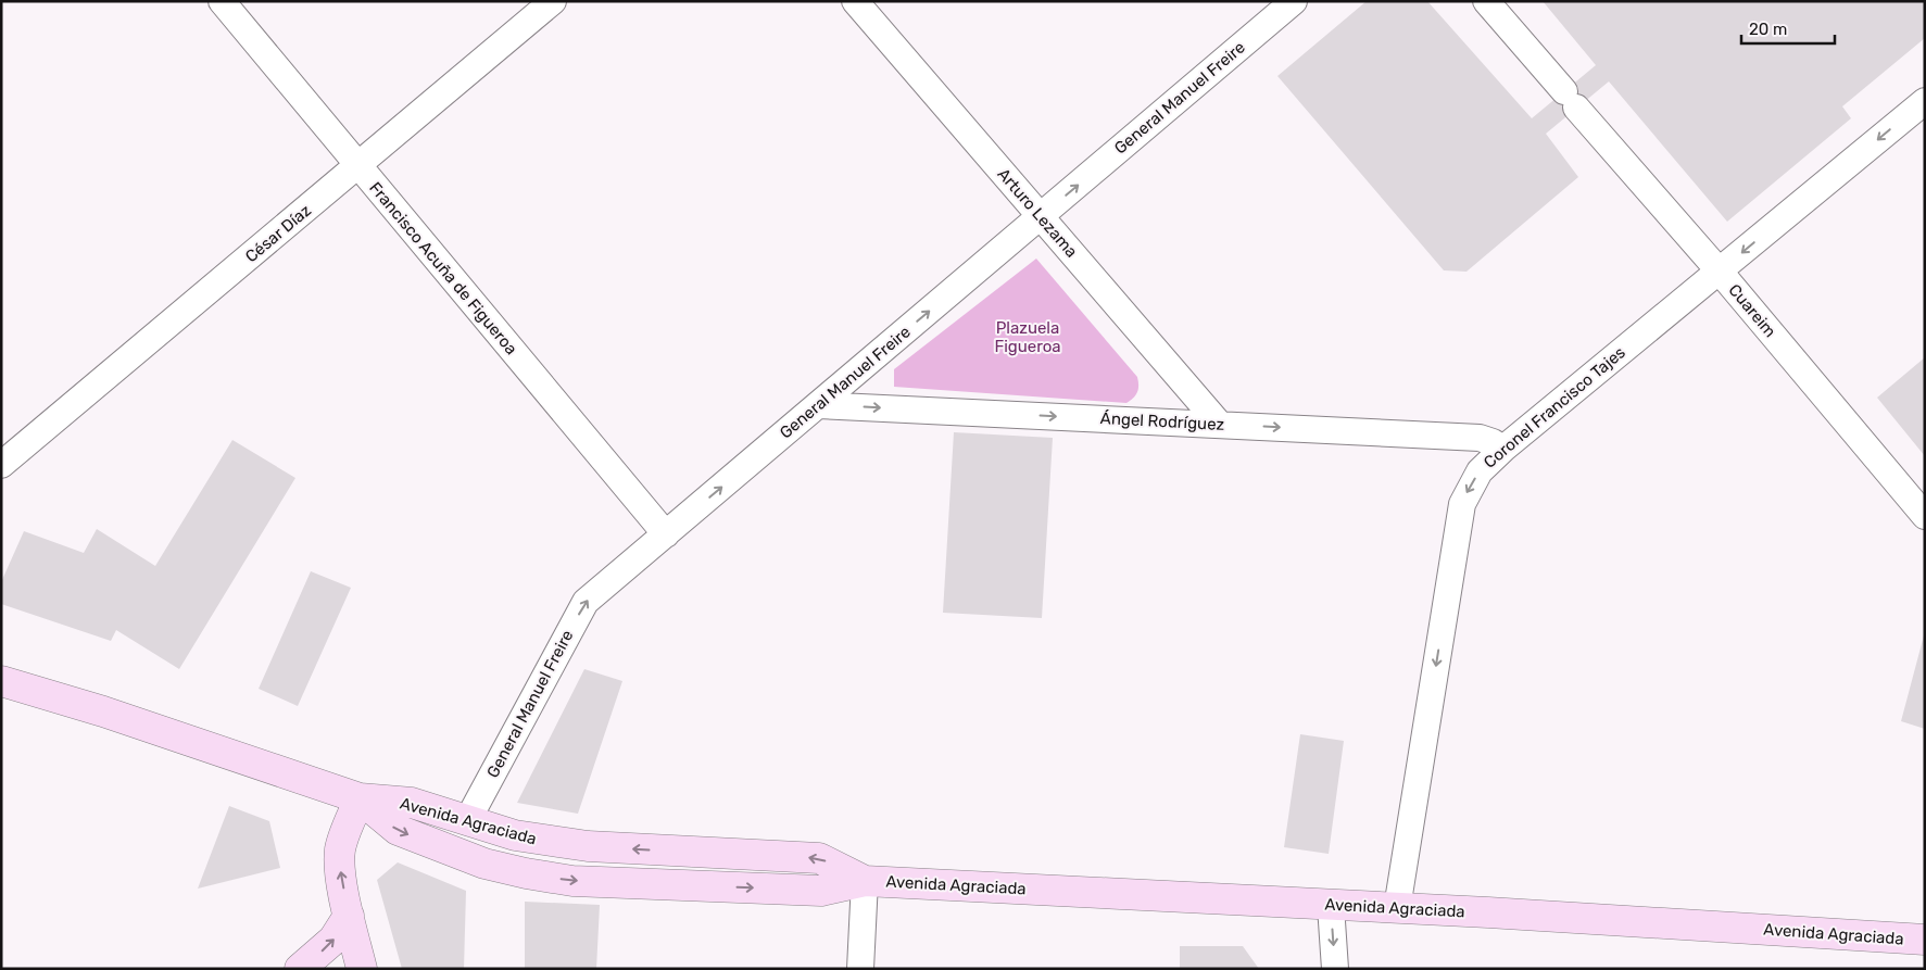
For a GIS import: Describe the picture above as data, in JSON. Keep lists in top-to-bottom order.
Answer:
{
  "streets": {
    "main road": ["Avenida Agraciada"],
    "street": [
      "General Manuel Freire",
      "Arturo Lezama",
      "César Díaz",
      "Francisco Acuña de Figueroa",
      "Cuareim",
      "Coronel Francisco Tajes",
      "Ángel Rodríguez"
    ]
  },
  "crossings": [
    ["General Manuel Freire", "Arturo Lezama"],
    ["General Manuel Freire", "Francisco Acuña de Figueroa"],
    ["General Manuel Freire", "Ángel Rodríguez"],
    ["General Manuel Freire", "Avenida Agraciada"],
    ["Arturo Lezama", "Ángel Rodríguez"],
    ["César Díaz", "Francisco Acuña de Figueroa"],
    ["Cuareim", "Coronel Francisco Tajes"],
    ["Coronel Francisco Tajes", "Ángel Rodríguez"],
    ["Coronel Francisco Tajes", "Avenida Agraciada"]
  ],
  "one_way": ["General Manuel Freire", "Coronel Francisco Tajes", "Ángel Rodríguez"],
  "parks": ["Plazuela Figueroa"],
  "scale_bar": "20 m"
}
